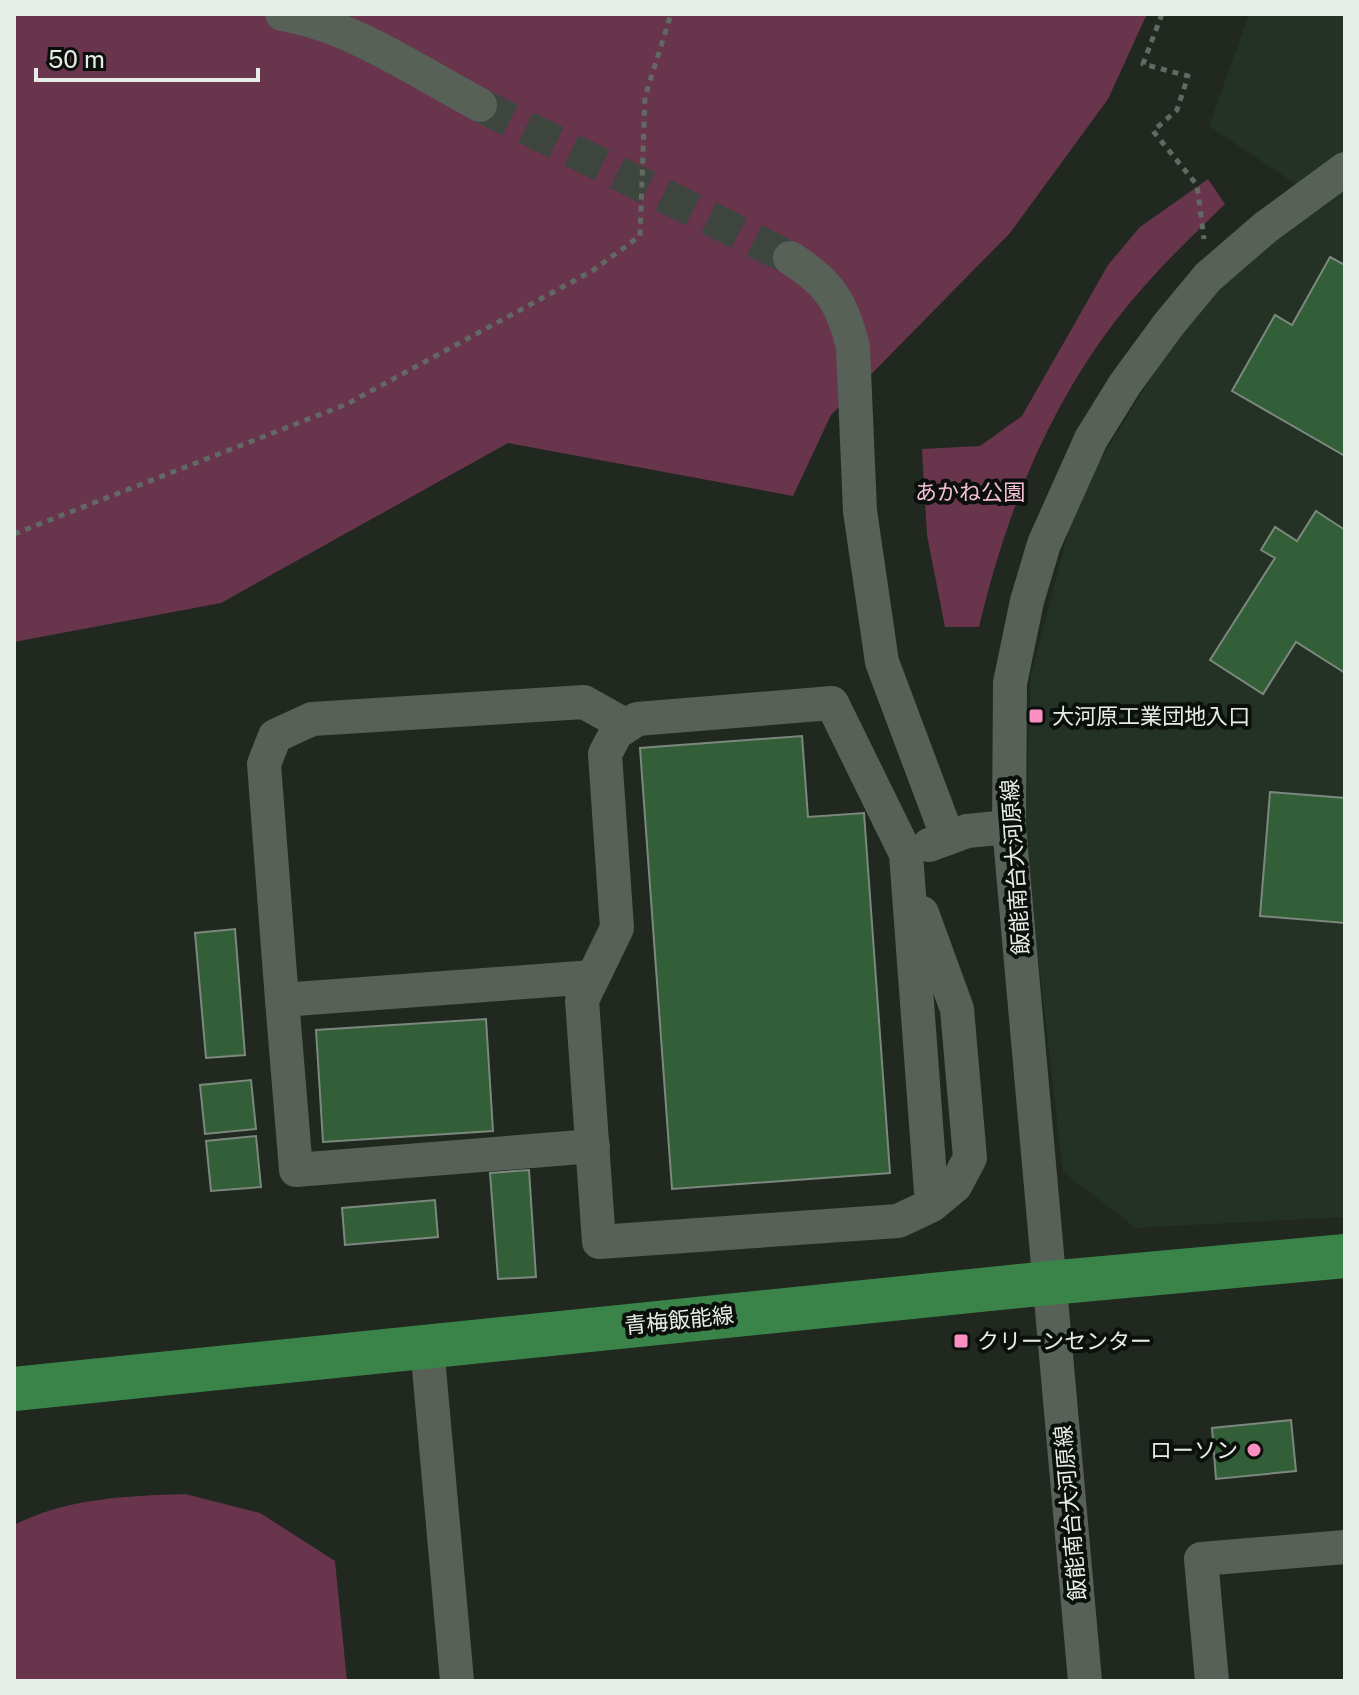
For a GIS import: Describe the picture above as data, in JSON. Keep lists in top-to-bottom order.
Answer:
{
  "streets": {
    "main road": ["青梅飯能線"],
    "street": ["飯能南台大河原線"]
  },
  "crossings": [
    ["飯能南台大河原線", "青梅飯能線"]
  ],
  "parks": ["あかね公園"],
  "places": {
    "transit": ["大河原工業団地入口", "クリーンセンター"],
    "other": ["ローソン"]
  },
  "scale_bar": "50 m"
}
